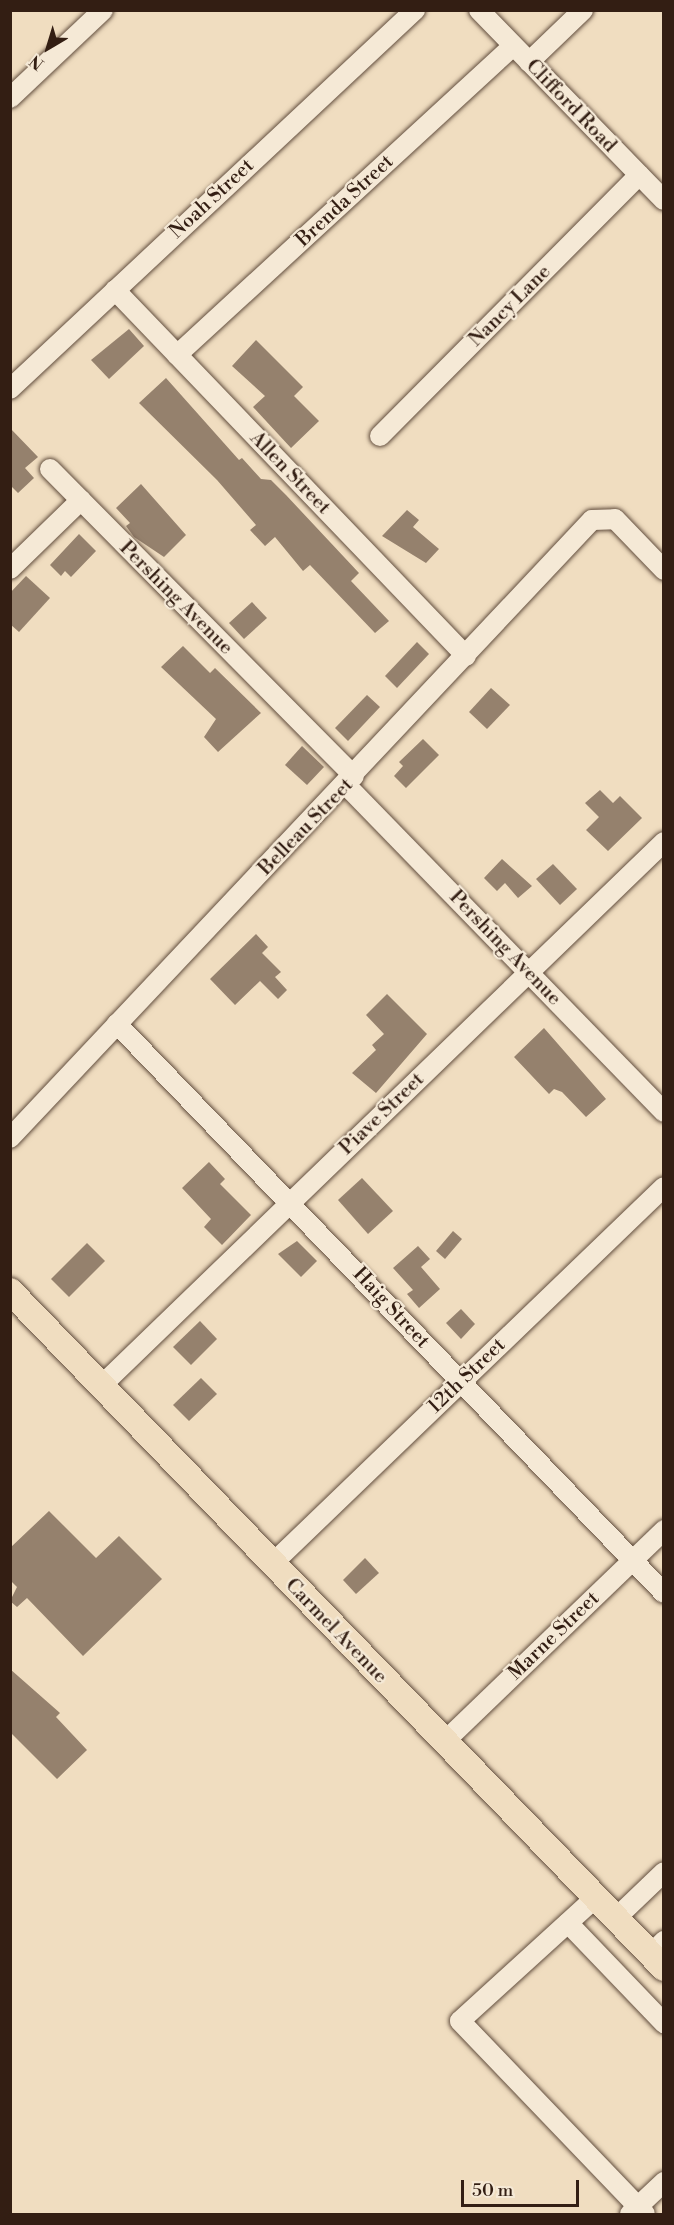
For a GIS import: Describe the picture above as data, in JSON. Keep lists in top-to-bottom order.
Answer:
{
  "streets": {
    "main road": ["Carmel Avenue"],
    "street": [
      "Clifford Road",
      "Noah Street",
      "Brenda Street",
      "Nancy Lane",
      "Allen Street",
      "Pershing Avenue",
      "Belleau Street",
      "Piave Street",
      "Haig Street",
      "12th Street",
      "Marne Street"
    ]
  },
  "crossings": [
    ["Clifford Road", "Brenda Street"],
    ["Clifford Road", "Nancy Lane"],
    ["Noah Street", "Allen Street"],
    ["Brenda Street", "Allen Street"],
    ["Allen Street", "Belleau Street"],
    ["Pershing Avenue", "Belleau Street"],
    ["Pershing Avenue", "Piave Street"],
    ["Belleau Street", "Haig Street"],
    ["Piave Street", "Haig Street"],
    ["Piave Street", "Carmel Avenue"],
    ["Haig Street", "12th Street"],
    ["Haig Street", "Marne Street"],
    ["12th Street", "Carmel Avenue"],
    ["Carmel Avenue", "Marne Street"]
  ],
  "scale_bar": "50 m",
  "north": "bottom left"
}
